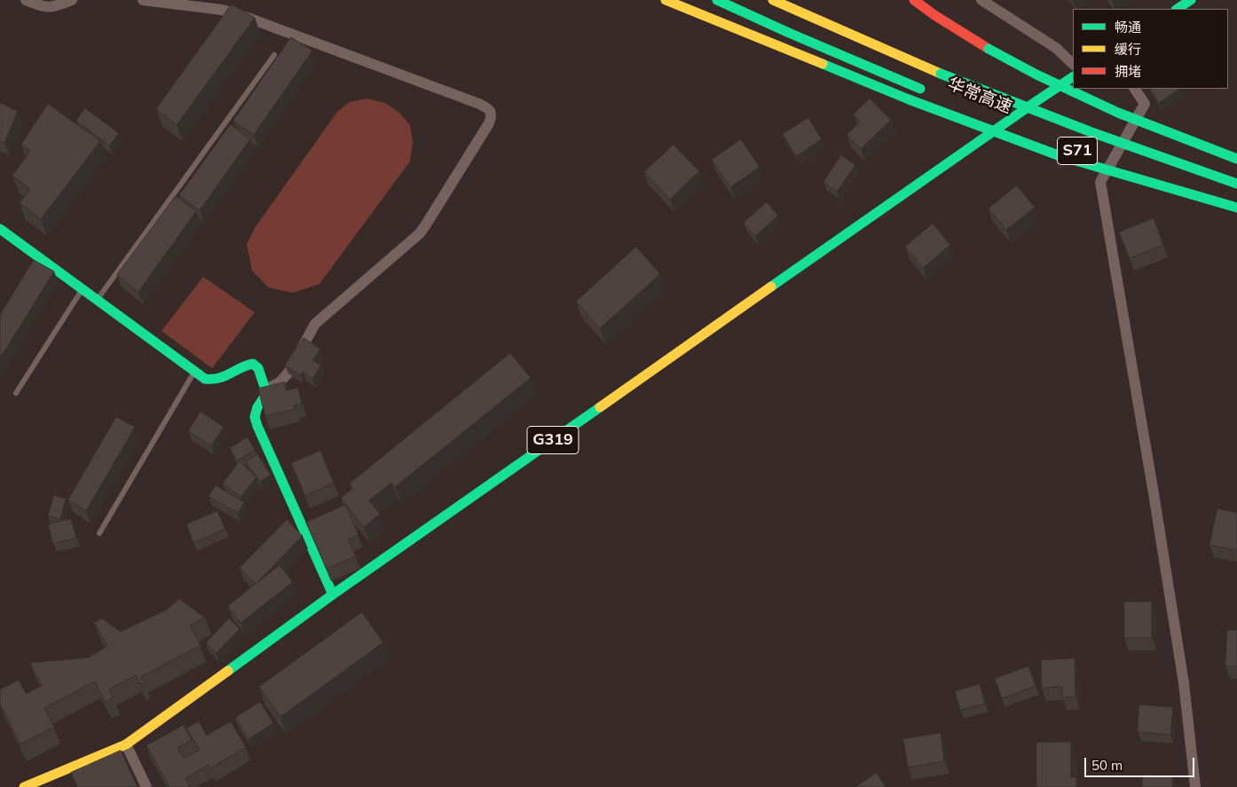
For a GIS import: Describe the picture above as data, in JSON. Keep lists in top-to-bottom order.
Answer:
{
  "streets": {
    "main road": ["华常高速", "S71", "G319"]
  },
  "legend": ["畅通", "缓行", "拥堵"],
  "scale_bar": "50 m"
}
